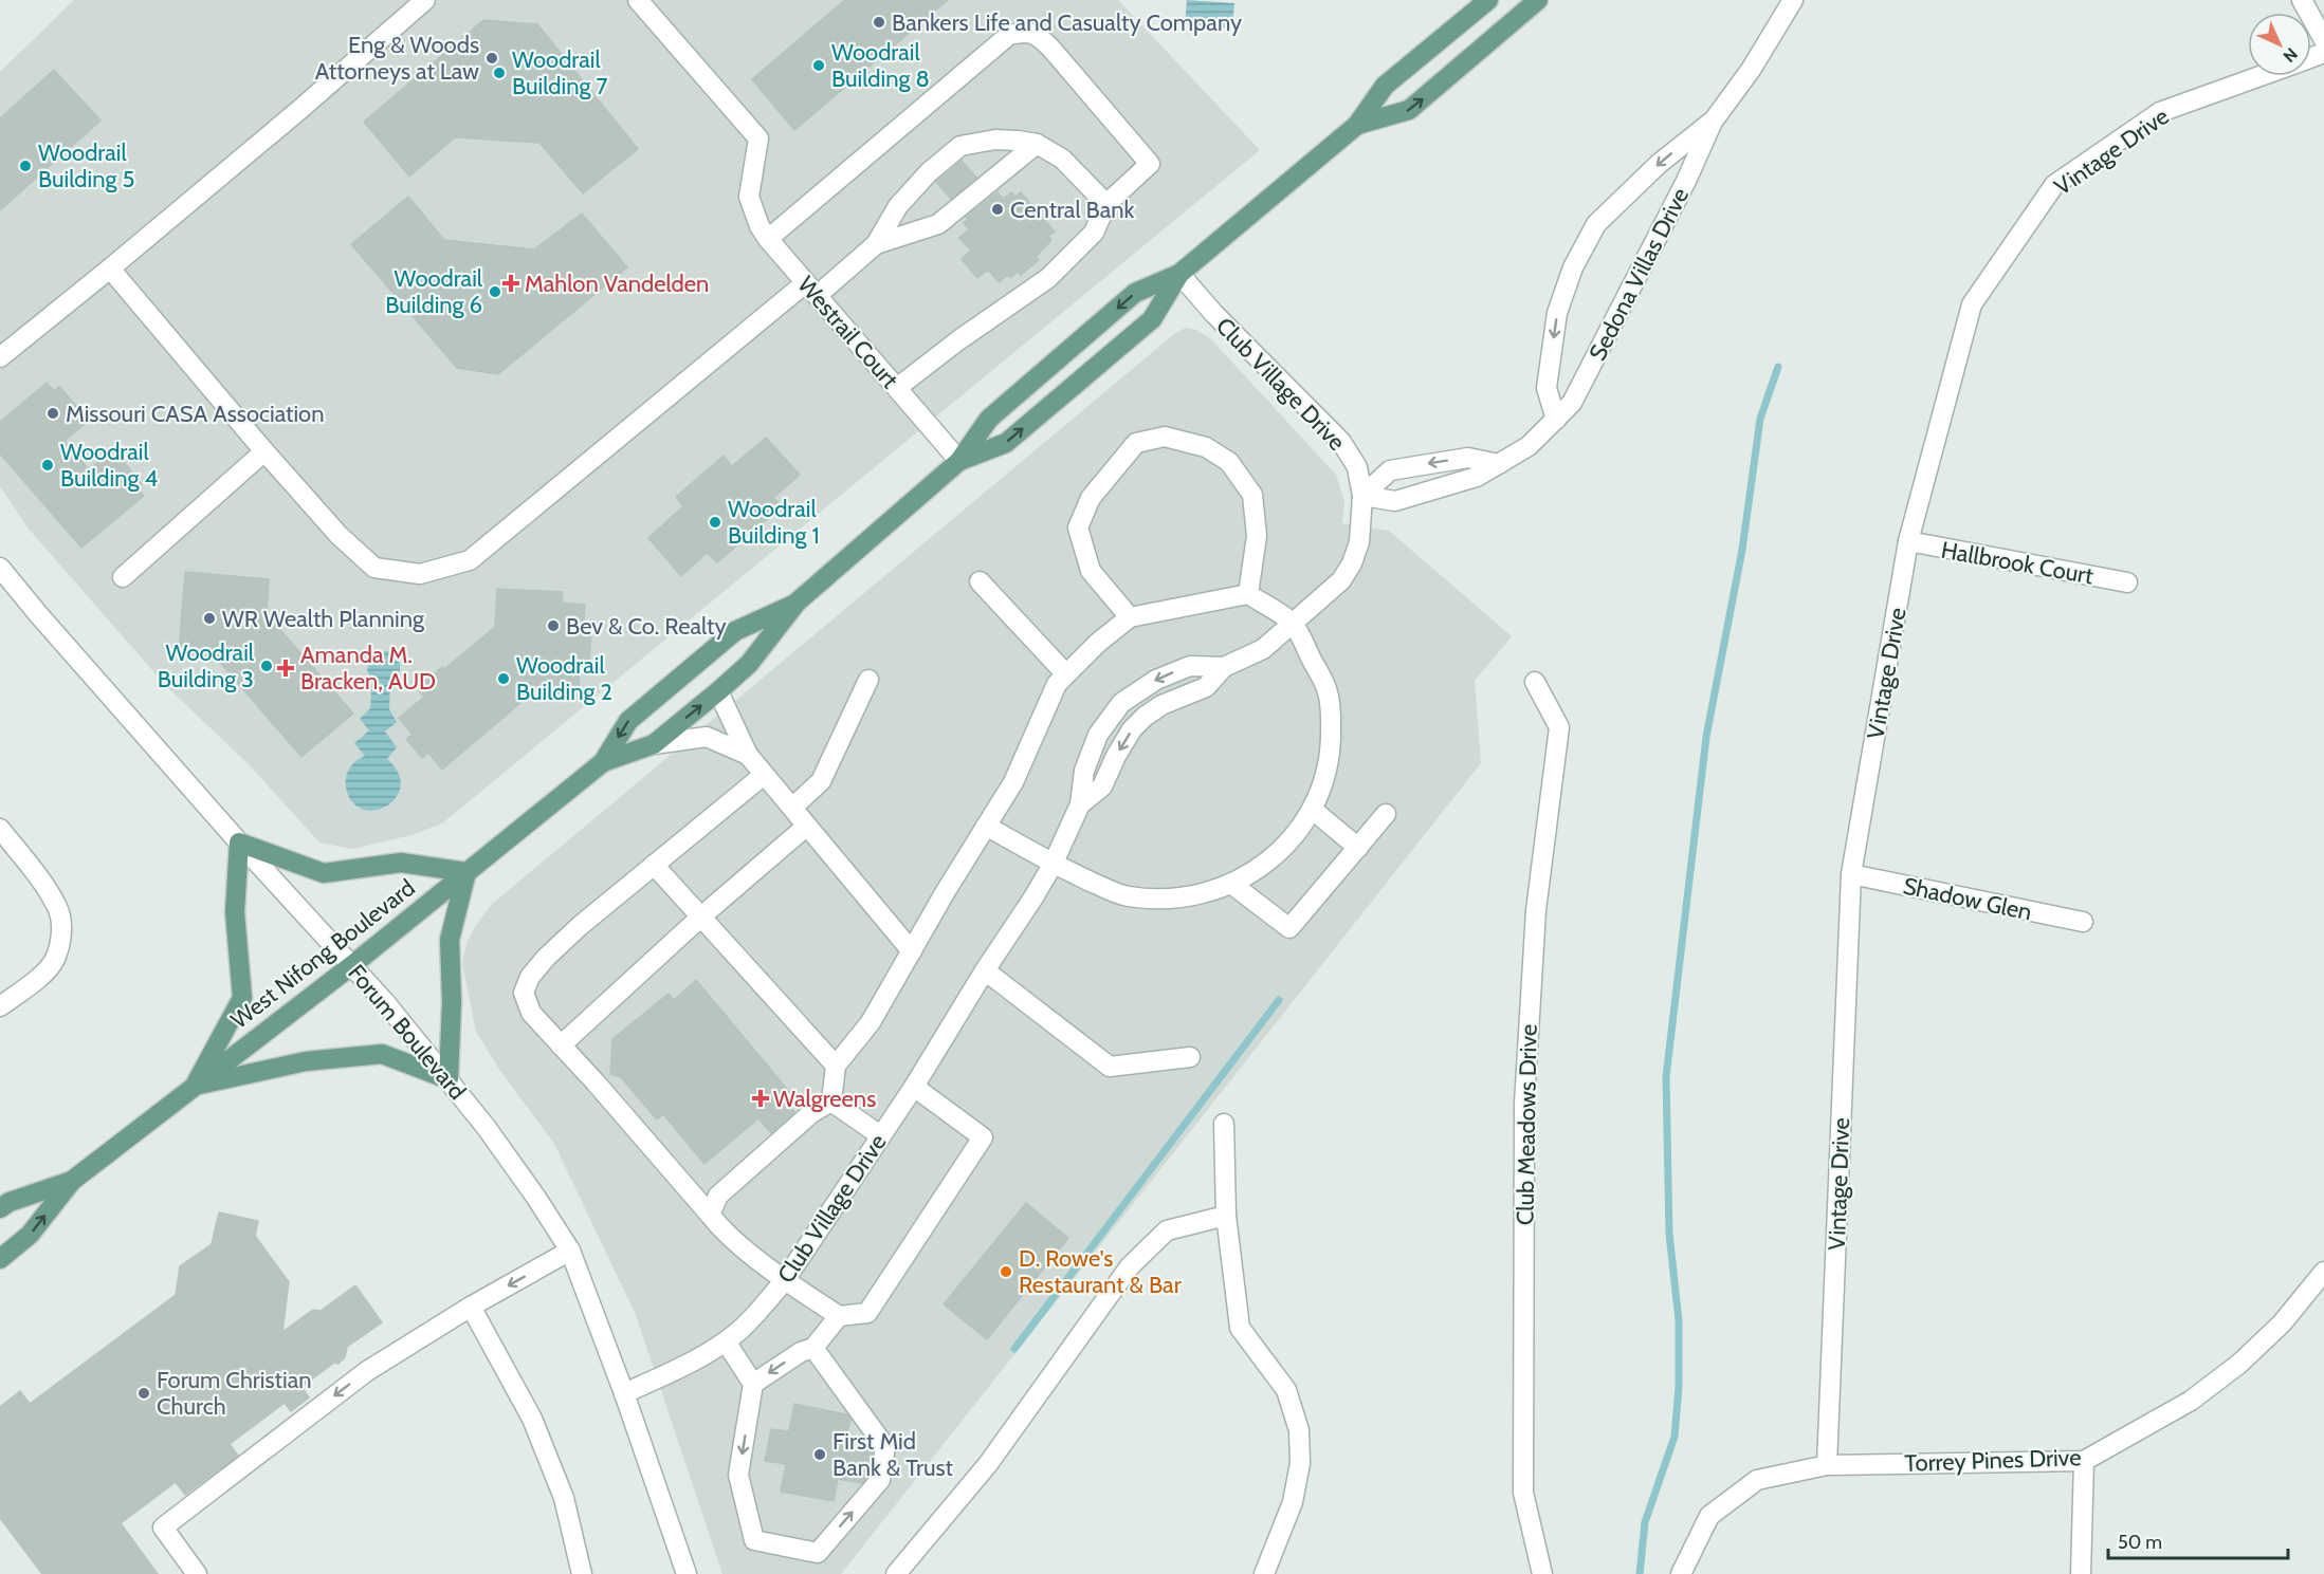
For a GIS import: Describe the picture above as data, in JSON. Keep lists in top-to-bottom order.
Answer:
{
  "streets": {
    "main road": ["West Nifong Boulevard"],
    "street": [
      "Vintage Drive",
      "Sedona Villas Drive",
      "Westrail Court",
      "Club Village Drive",
      "Hallbrook Court",
      "Shadow Glen",
      "Forum Boulevard",
      "Club Meadows Drive",
      "Torrey Pines Drive"
    ]
  },
  "crossings": [
    ["Vintage Drive", "Hallbrook Court"],
    ["Vintage Drive", "Shadow Glen"],
    ["Vintage Drive", "Torrey Pines Drive"],
    ["Sedona Villas Drive", "Club Village Drive"],
    ["Westrail Court", "West Nifong Boulevard"],
    ["Club Village Drive", "West Nifong Boulevard"],
    ["Club Village Drive", "Forum Boulevard"],
    ["West Nifong Boulevard", "Forum Boulevard"]
  ],
  "places": {
    "other": [
      "Bankers Life and Casualty Company",
      "Eng & Woods Attorneys at Law",
      "Woodrail Building 8",
      "Woodrail Building 7",
      "Woodrail Building 5",
      "Central Bank",
      "Woodrail Building 6",
      "Missouri CASA Association",
      "Woodrail Building 4",
      "Woodrail Building 1",
      "WR Wealth Planning",
      "Bev & Co. Realty",
      "Woodrail Building 3",
      "Woodrail Building 2",
      "D. Rowe's Restaurant & Bar",
      "Forum Christian Church",
      "First Mid Bank & Trust"
    ],
    "health": ["Mahlon Vandelden", "Amanda M. Bracken, AUD", "Walgreens"]
  },
  "scale_bar": "50 m",
  "north": "bottom right"
}
